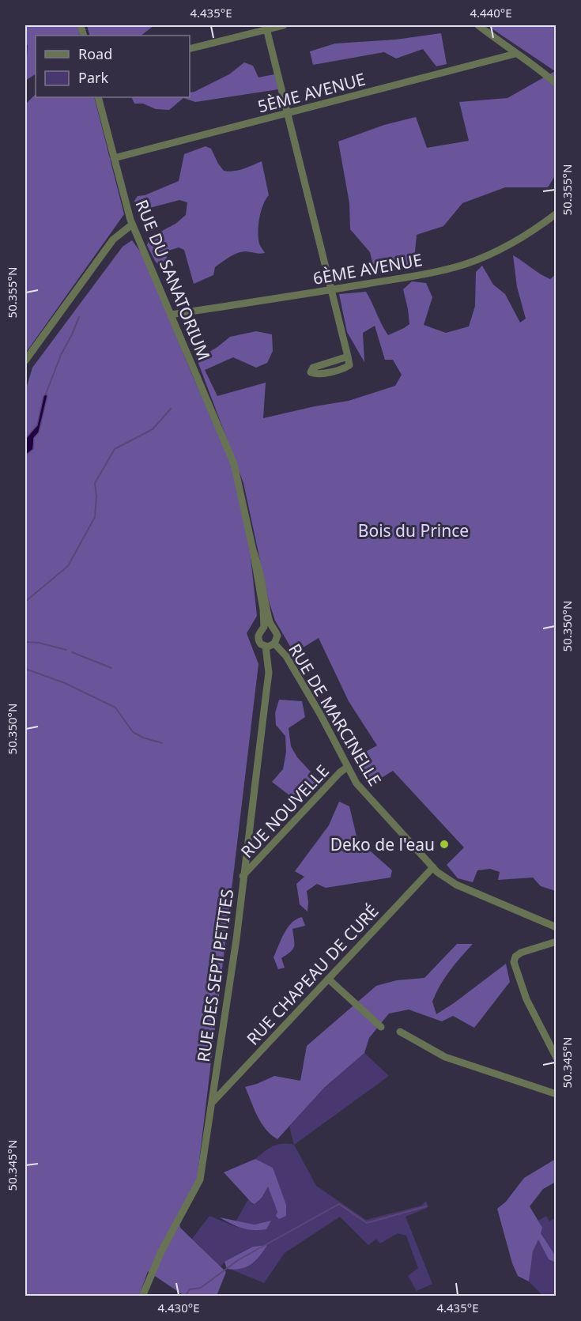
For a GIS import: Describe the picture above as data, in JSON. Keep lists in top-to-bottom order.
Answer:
{
  "streets": {
    "street": [
      "5ÈME AVENUE",
      "6ÈME AVENUE",
      "RUE DU SANATORIUM",
      "RUE DE MARCINELLE",
      "RUE NOUVELLE",
      "RUE CHAPEAU DE CURÉ",
      "RUE DES SEPT PETITES"
    ]
  },
  "crossings": [
    ["5ÈME AVENUE", "RUE DU SANATORIUM"],
    ["6ÈME AVENUE", "RUE DU SANATORIUM"],
    ["RUE DU SANATORIUM", "RUE DE MARCINELLE"],
    ["RUE DE MARCINELLE", "RUE NOUVELLE"],
    ["RUE DE MARCINELLE", "RUE CHAPEAU DE CURÉ"],
    ["RUE DE MARCINELLE", "RUE DES SEPT PETITES"],
    ["RUE NOUVELLE", "RUE DES SEPT PETITES"],
    ["RUE CHAPEAU DE CURÉ", "RUE DES SEPT PETITES"]
  ],
  "parks": ["Bois du Prince"],
  "places": ["Deko de l'eau"],
  "legend": ["Road", "Park"],
  "coordinates": [
    "4.435°E",
    "4.440°E",
    "50.355°N",
    "50.350°N",
    "50.345°N",
    "4.430°E"
  ]
}
